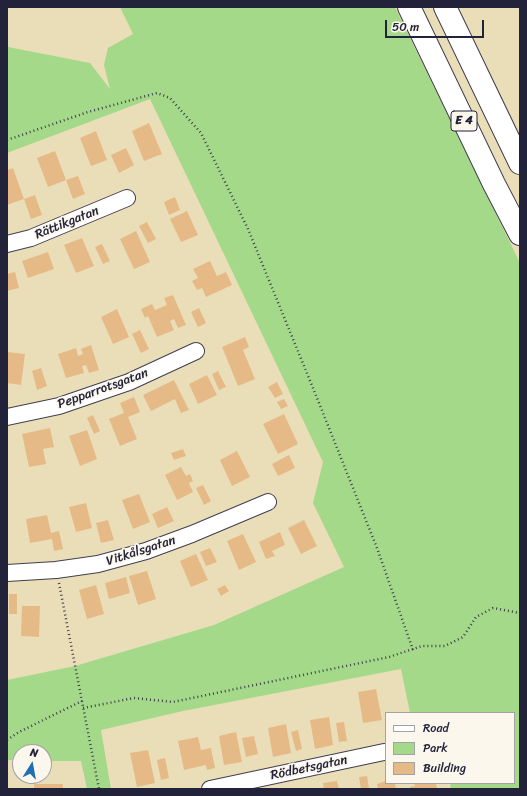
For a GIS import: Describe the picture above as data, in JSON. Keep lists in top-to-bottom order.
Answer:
{
  "streets": {
    "highway": ["E 4"],
    "street": [
      "Rättikgatan",
      "Pepparrotsgatan",
      "Vitkålsgatan",
      "Rödbetsgatan"
    ]
  },
  "legend": ["Road", "Park", "Building"],
  "scale_bar": "50 m",
  "north": "top"
}
